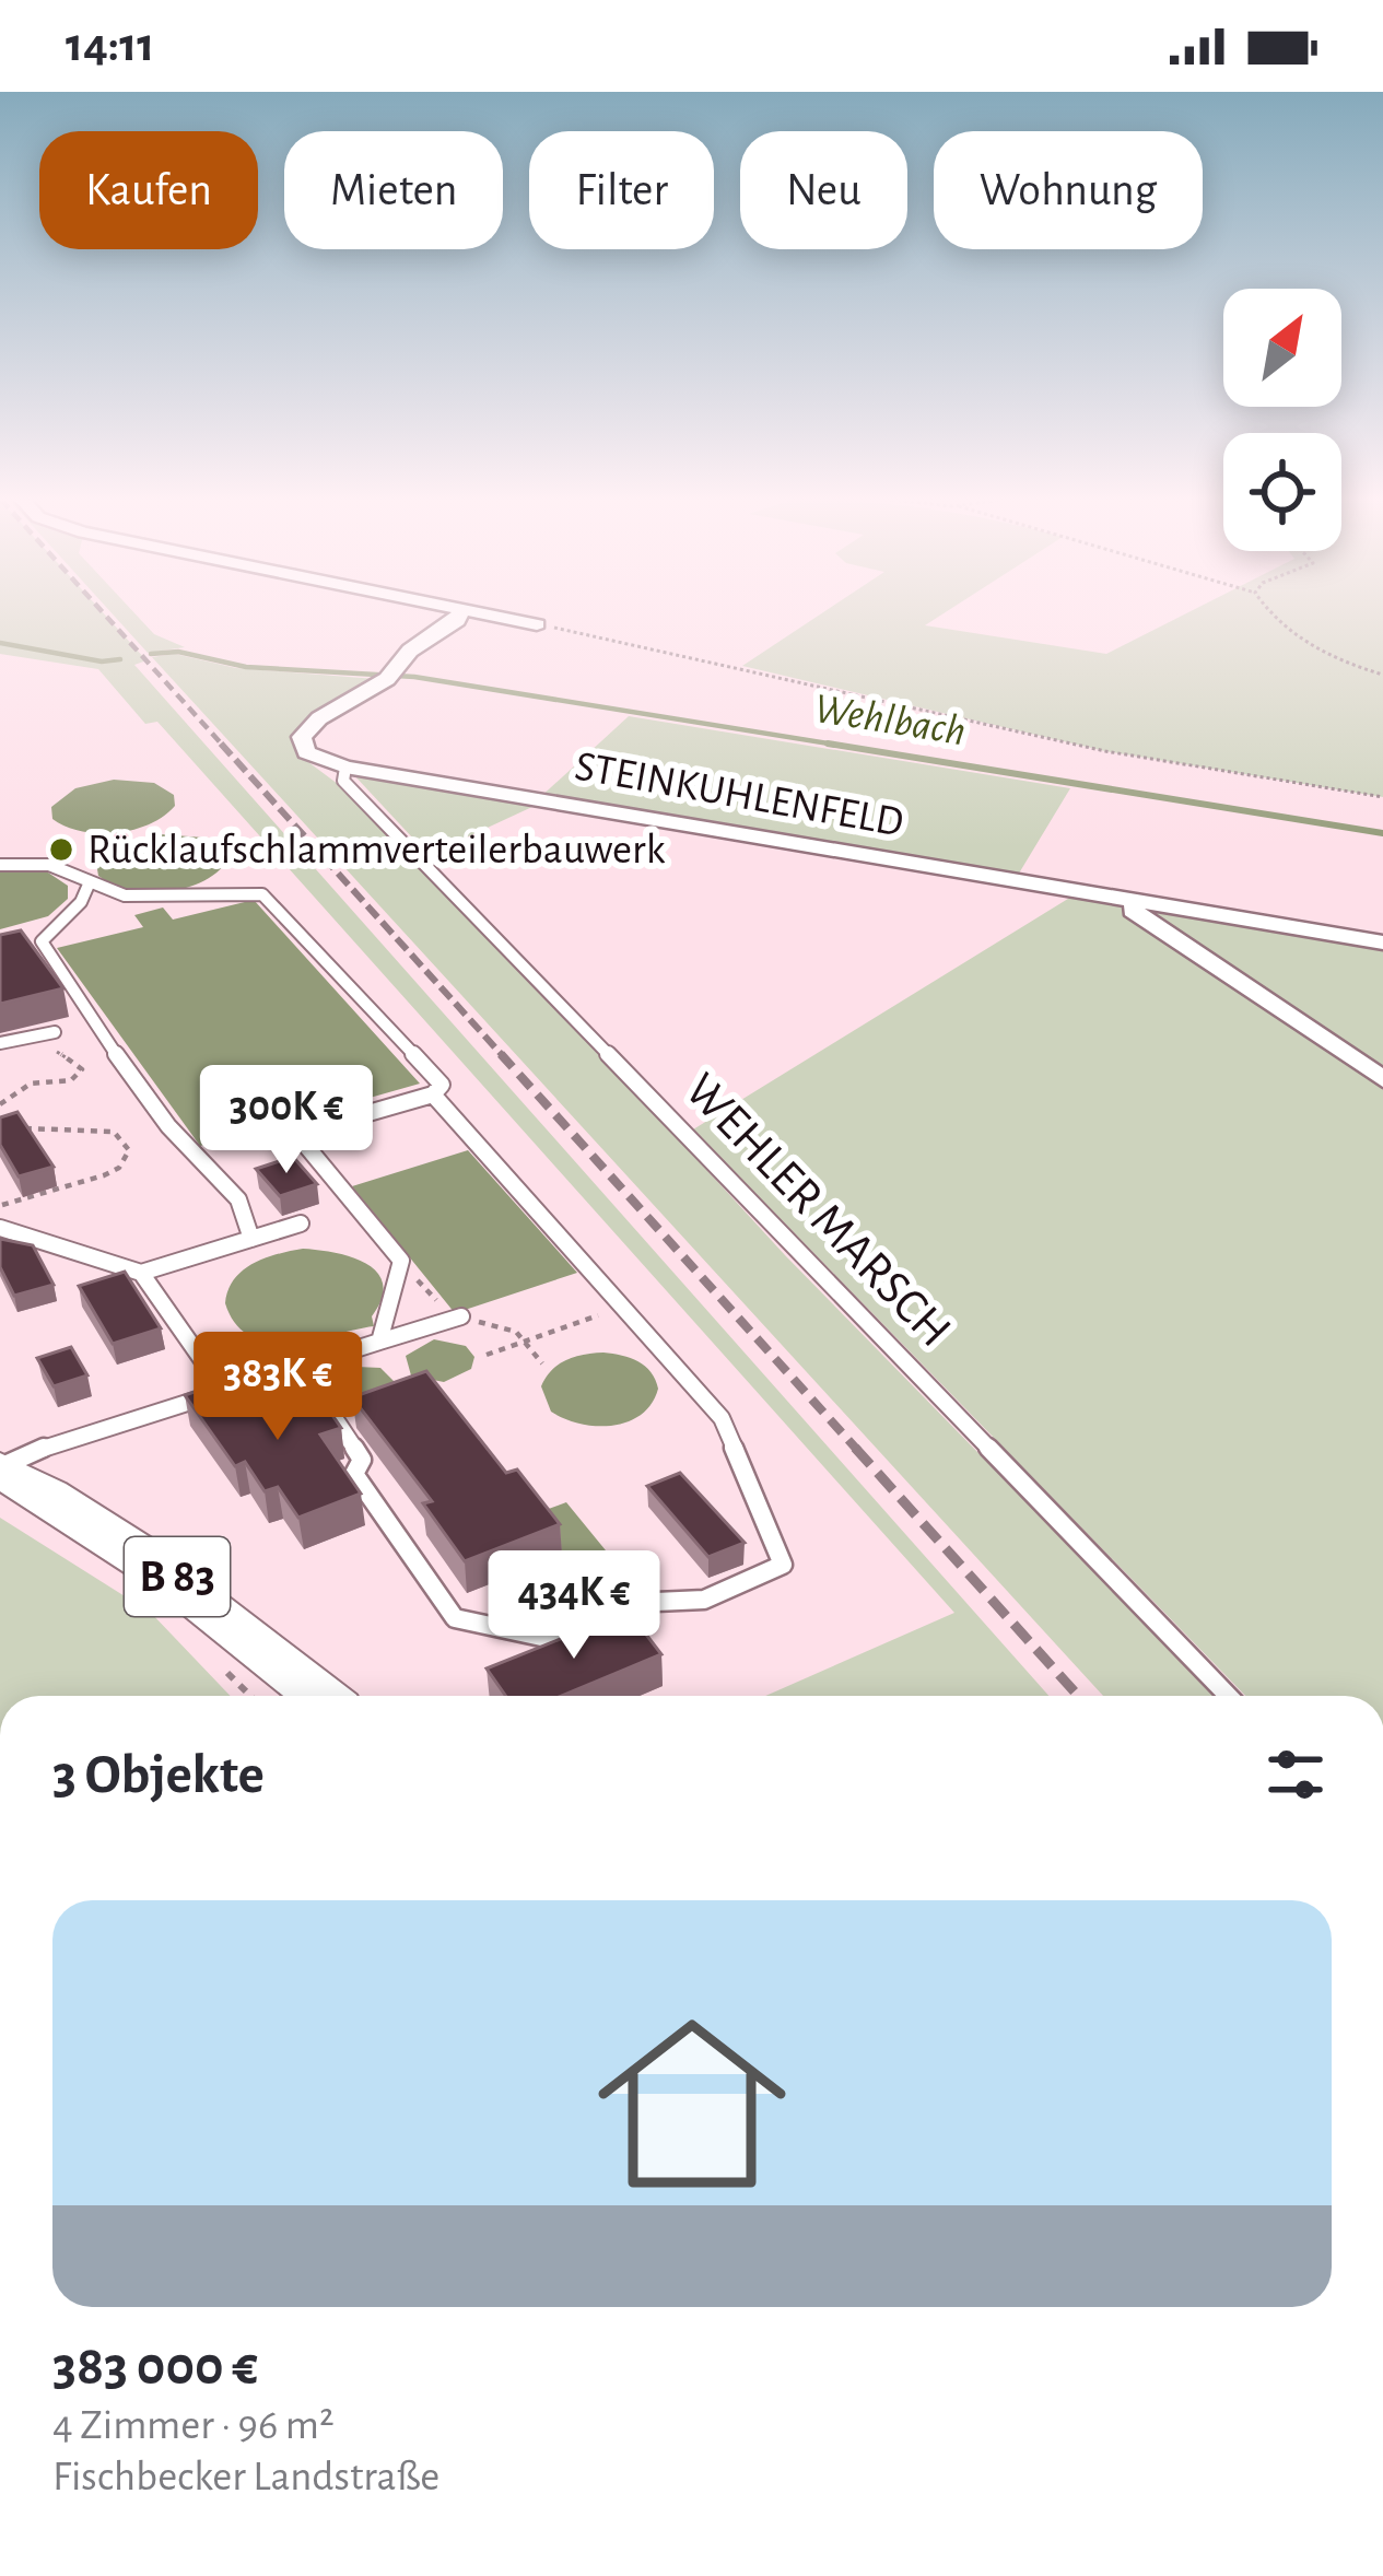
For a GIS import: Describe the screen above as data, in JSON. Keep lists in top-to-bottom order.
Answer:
{
  "streets": {
    "main road": ["B 83"],
    "street": ["STEINKUHLENFELD"],
    "lane": ["WEHLER MARSCH"]
  },
  "crossings": [
    ["STEINKUHLENFELD", "WEHLER MARSCH"]
  ],
  "water": ["Wehlbach"],
  "places": ["Rücklaufschlammverteilerbauwerk"],
  "north": "top right",
  "page": {
    "status": "14:11",
    "chip": [
      "Kaufen",
      "Mieten",
      "Filter",
      "Neu",
      "Wohnung"
    ],
    "price": ["300K €", "383K €", "434K €"],
    "heading": "3 Objekte",
    "list": [
      {
        "name": "383 000 €",
        "note": "4 Zimmer · 96 m² · Fischbecker Landstraße"
      }
    ]
  }
}
